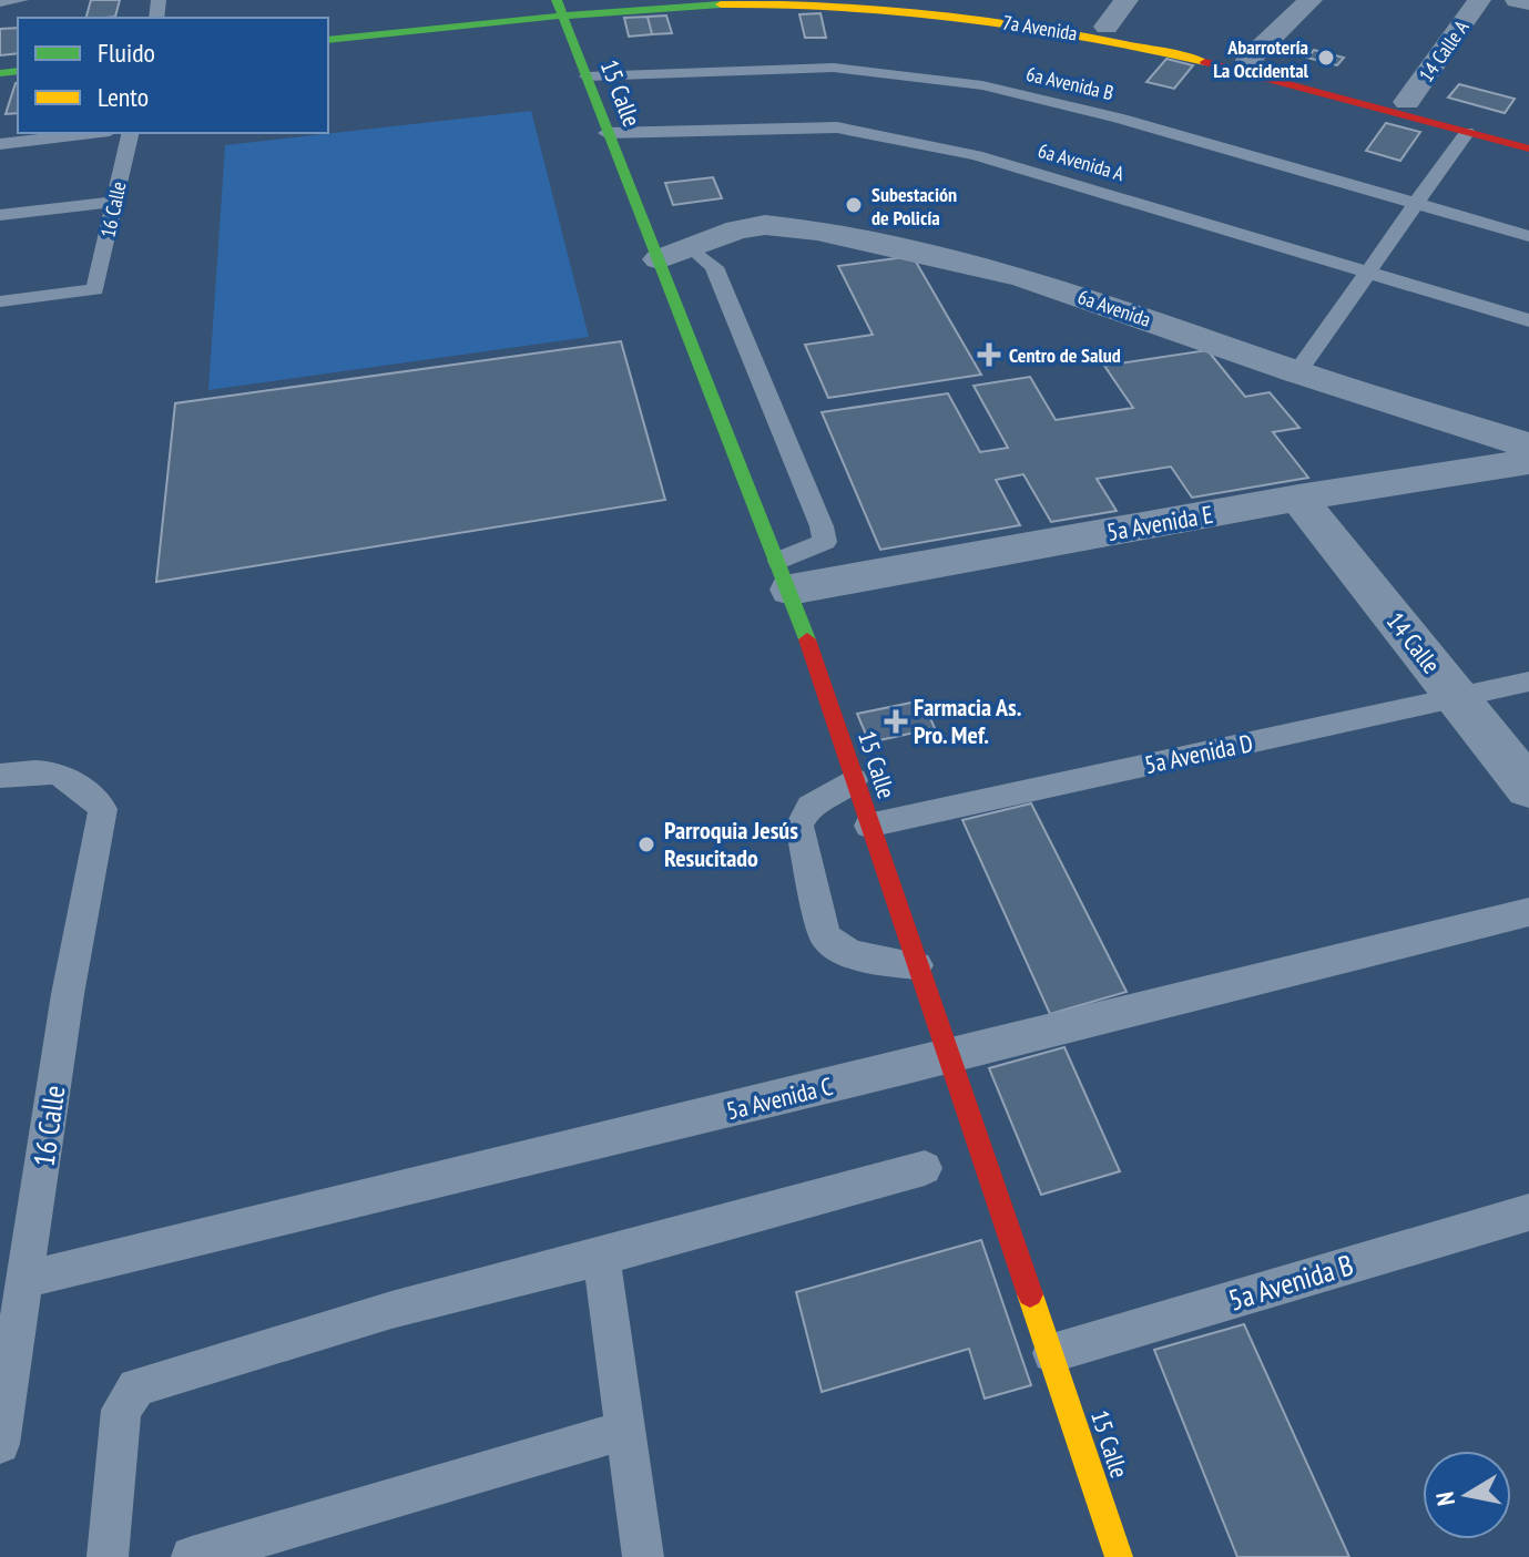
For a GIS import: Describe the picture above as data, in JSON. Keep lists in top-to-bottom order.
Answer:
{
  "streets": {
    "street": [
      "7a Avenida",
      "14 Calle A",
      "15 Calle",
      "6a Avenida",
      "5a Avenida E",
      "14 Calle"
    ],
    "lane": [
      "6a Avenida B",
      "6a Avenida A",
      "16 Calle",
      "5a Avenida D",
      "5a Avenida C",
      "5a Avenida B"
    ]
  },
  "crossings": [
    ["7a Avenida", "14 Calle A"],
    ["7a Avenida", "15 Calle"],
    ["6a Avenida B", "15 Calle"],
    ["15 Calle", "6a Avenida A"],
    ["15 Calle", "6a Avenida"],
    ["15 Calle", "5a Avenida E"],
    ["15 Calle", "5a Avenida D"],
    ["15 Calle", "5a Avenida C"],
    ["15 Calle", "5a Avenida B"],
    ["16 Calle", "5a Avenida C"],
    ["5a Avenida E", "14 Calle"],
    ["14 Calle", "5a Avenida D"]
  ],
  "places": {
    "other": ["Abarrotería La Occidental", "Subestación de Policía", "Parroquia Jesús Resucitado"],
    "health": ["Centro de Salud", "Farmacia As. Pro. Mef."]
  },
  "legend": ["Fluido", "Lento"],
  "north": "left"
}
